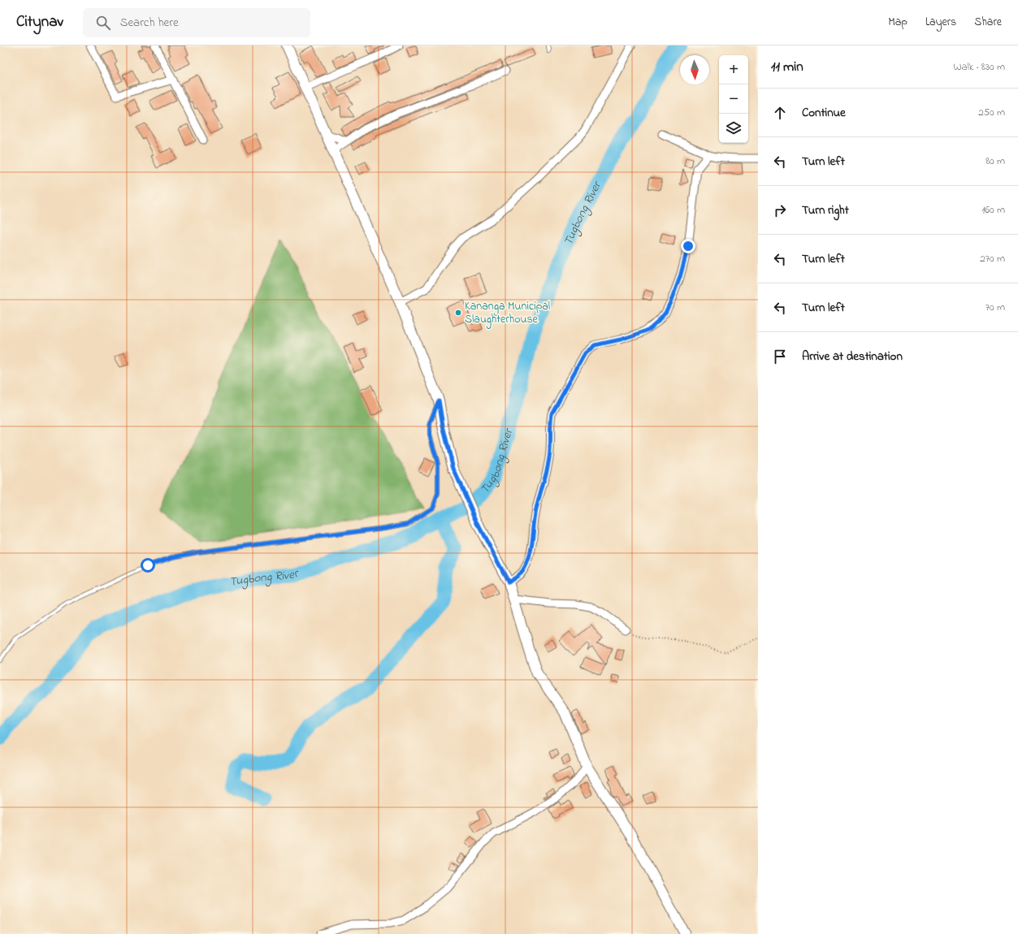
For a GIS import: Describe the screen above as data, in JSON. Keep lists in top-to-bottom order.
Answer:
{
  "water": ["Tugbong River"],
  "places": ["Kananga Municipal Slaughterhouse"],
  "north": "bottom",
  "page": {
    "header": "Citynav",
    "search": "Search here",
    "nav": ["Map", "Layers", "Share"],
    "heading": ["11 min", "Walk · 830 m"],
    "map_buttons": ["+", "−"],
    "list": [
      ["Continue", "250 m"],
      ["Turn left", "80 m"],
      ["Turn right", "160 m"],
      ["Turn left", "270 m"],
      ["Turn left", "70 m"],
      "Arrive at destination"
    ]
  }
}
